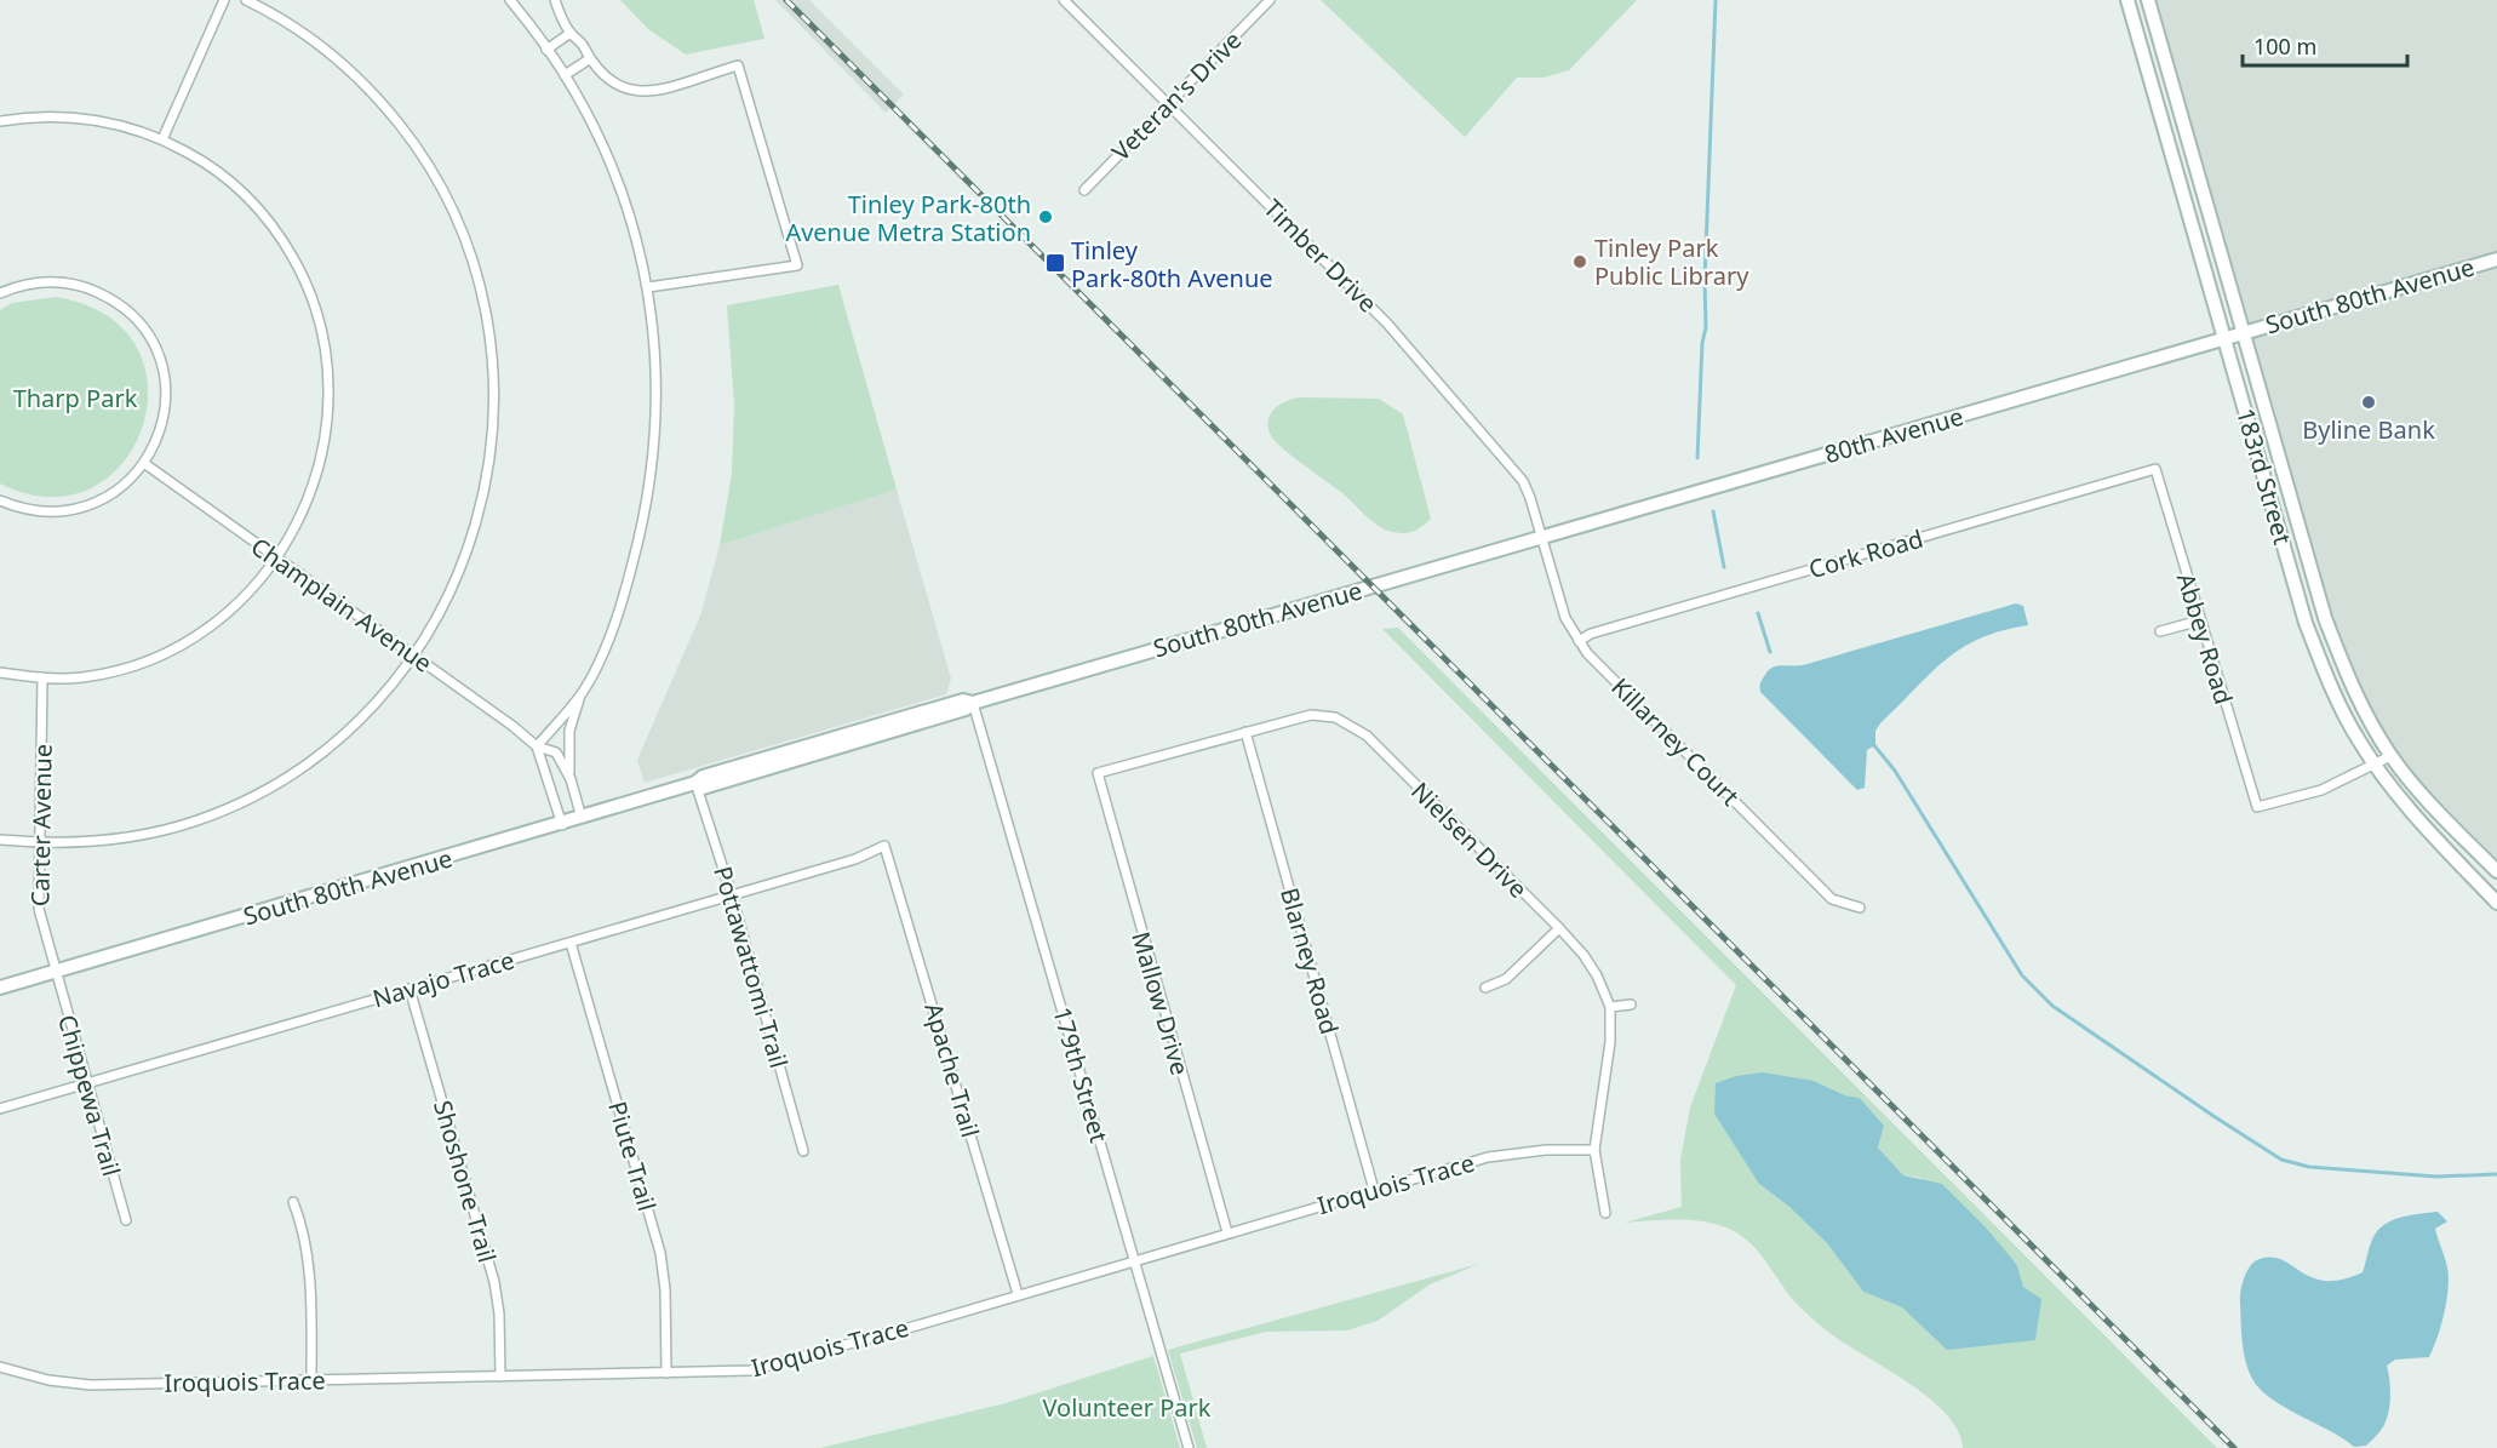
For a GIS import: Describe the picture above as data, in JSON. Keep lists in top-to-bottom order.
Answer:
{
  "streets": {
    "street": [
      "Veteran's Drive",
      "Timber Drive",
      "South 80th Avenue",
      "80th Avenue",
      "183rd Street",
      "Cork Road",
      "Champlain Avenue",
      "Abbey Road",
      "Killarney Court",
      "Carter Avenue",
      "Nielsen Drive",
      "Blarney Road",
      "Pottawattomi Trail",
      "Navajo Trace",
      "Mallow Drive",
      "Apache Trail",
      "179th Street",
      "Chippewa Trail",
      "Piute Trail",
      "Shoshone Trail",
      "Iroquois Trace"
    ]
  },
  "crossings": [
    ["Veteran's Drive", "Timber Drive"],
    ["Timber Drive", "South 80th Avenue"],
    ["Timber Drive", "80th Avenue"],
    ["Timber Drive", "Killarney Court"],
    ["South 80th Avenue", "80th Avenue"],
    ["South 80th Avenue", "183rd Street"],
    ["South 80th Avenue", "Champlain Avenue"],
    ["South 80th Avenue", "Killarney Court"],
    ["South 80th Avenue", "Carter Avenue"],
    ["South 80th Avenue", "Pottawattomi Trail"],
    ["South 80th Avenue", "179th Street"],
    ["South 80th Avenue", "Chippewa Trail"],
    ["80th Avenue", "183rd Street"],
    ["80th Avenue", "Killarney Court"],
    ["183rd Street", "Abbey Road"],
    ["Cork Road", "Abbey Road"],
    ["Cork Road", "Killarney Court"],
    ["Carter Avenue", "Chippewa Trail"],
    ["Nielsen Drive", "Blarney Road"],
    ["Nielsen Drive", "Mallow Drive"],
    ["Nielsen Drive", "Iroquois Trace"],
    ["Blarney Road", "Iroquois Trace"],
    ["Pottawattomi Trail", "Navajo Trace"],
    ["Navajo Trace", "Apache Trail"],
    ["Navajo Trace", "Chippewa Trail"],
    ["Navajo Trace", "Piute Trail"],
    ["Navajo Trace", "Shoshone Trail"],
    ["Mallow Drive", "Iroquois Trace"],
    ["Apache Trail", "Iroquois Trace"],
    ["179th Street", "Iroquois Trace"],
    ["Piute Trail", "Iroquois Trace"],
    ["Shoshone Trail", "Iroquois Trace"]
  ],
  "parks": ["Tharp Park", "Volunteer Park"],
  "places": {
    "other": ["Tinley Park-80th Avenue Metra Station", "Tinley Park Public Library", "Byline Bank"],
    "transit": ["Tinley Park-80th Avenue"]
  },
  "scale_bar": "100 m"
}
